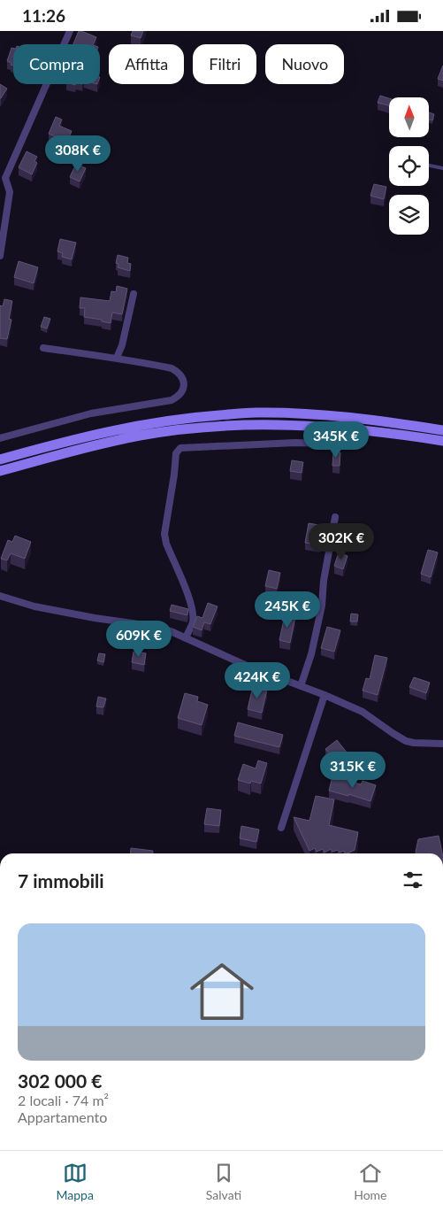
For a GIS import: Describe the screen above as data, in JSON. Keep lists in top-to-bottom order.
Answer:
{
  "north": "top",
  "page": {
    "status": "11:26",
    "chip": [
      "Compra",
      "Affitta",
      "Filtri",
      "Nuovo"
    ],
    "price": [
      "308K €",
      "345K €",
      "302K €",
      "245K €",
      "609K €",
      "424K €",
      "315K €"
    ],
    "heading": "7 immobili",
    "list": [
      {
        "name": "302 000 €",
        "note": "2 locali · 74 m² · Appartamento"
      }
    ],
    "tabs": ["Mappa", "Salvati", "Home"]
  }
}
